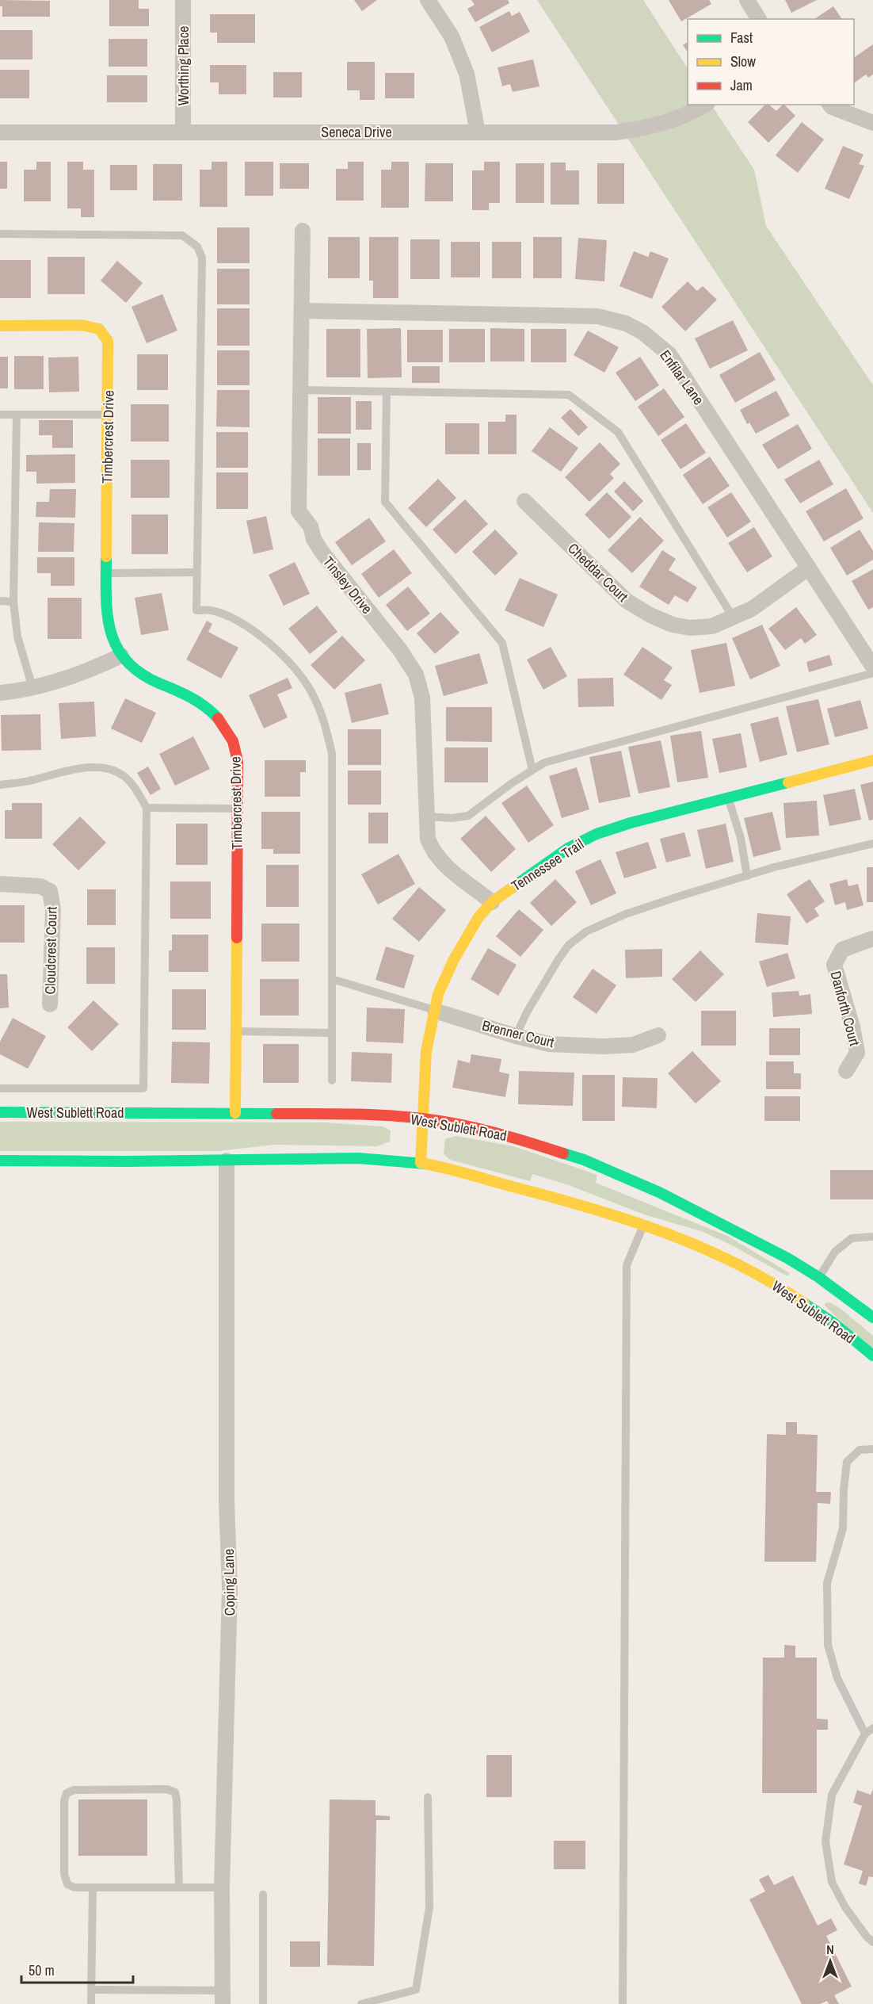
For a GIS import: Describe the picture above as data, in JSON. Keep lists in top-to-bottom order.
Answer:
{
  "streets": {
    "main road": ["Timbercrest Drive", "Tennessee Trail", "West Sublett Road"],
    "street": [
      "Worthing Place",
      "Seneca Drive",
      "Enfilar Lane",
      "Cheddar Court",
      "Tinsley Drive",
      "Cloudcrest Court",
      "Danforth Court",
      "Brenner Court",
      "Coping Lane"
    ]
  },
  "crossings": [
    ["Worthing Place", "Seneca Drive"],
    ["Enfilar Lane", "Cheddar Court"],
    ["Enfilar Lane", "Tinsley Drive"],
    ["Timbercrest Drive", "West Sublett Road"],
    ["Tinsley Drive", "Tennessee Trail"],
    ["Tennessee Trail", "Brenner Court"],
    ["Tennessee Trail", "West Sublett Road"],
    ["West Sublett Road", "Coping Lane"]
  ],
  "legend": ["Fast", "Slow", "Jam"],
  "scale_bar": "50 m",
  "north": "top"
}
